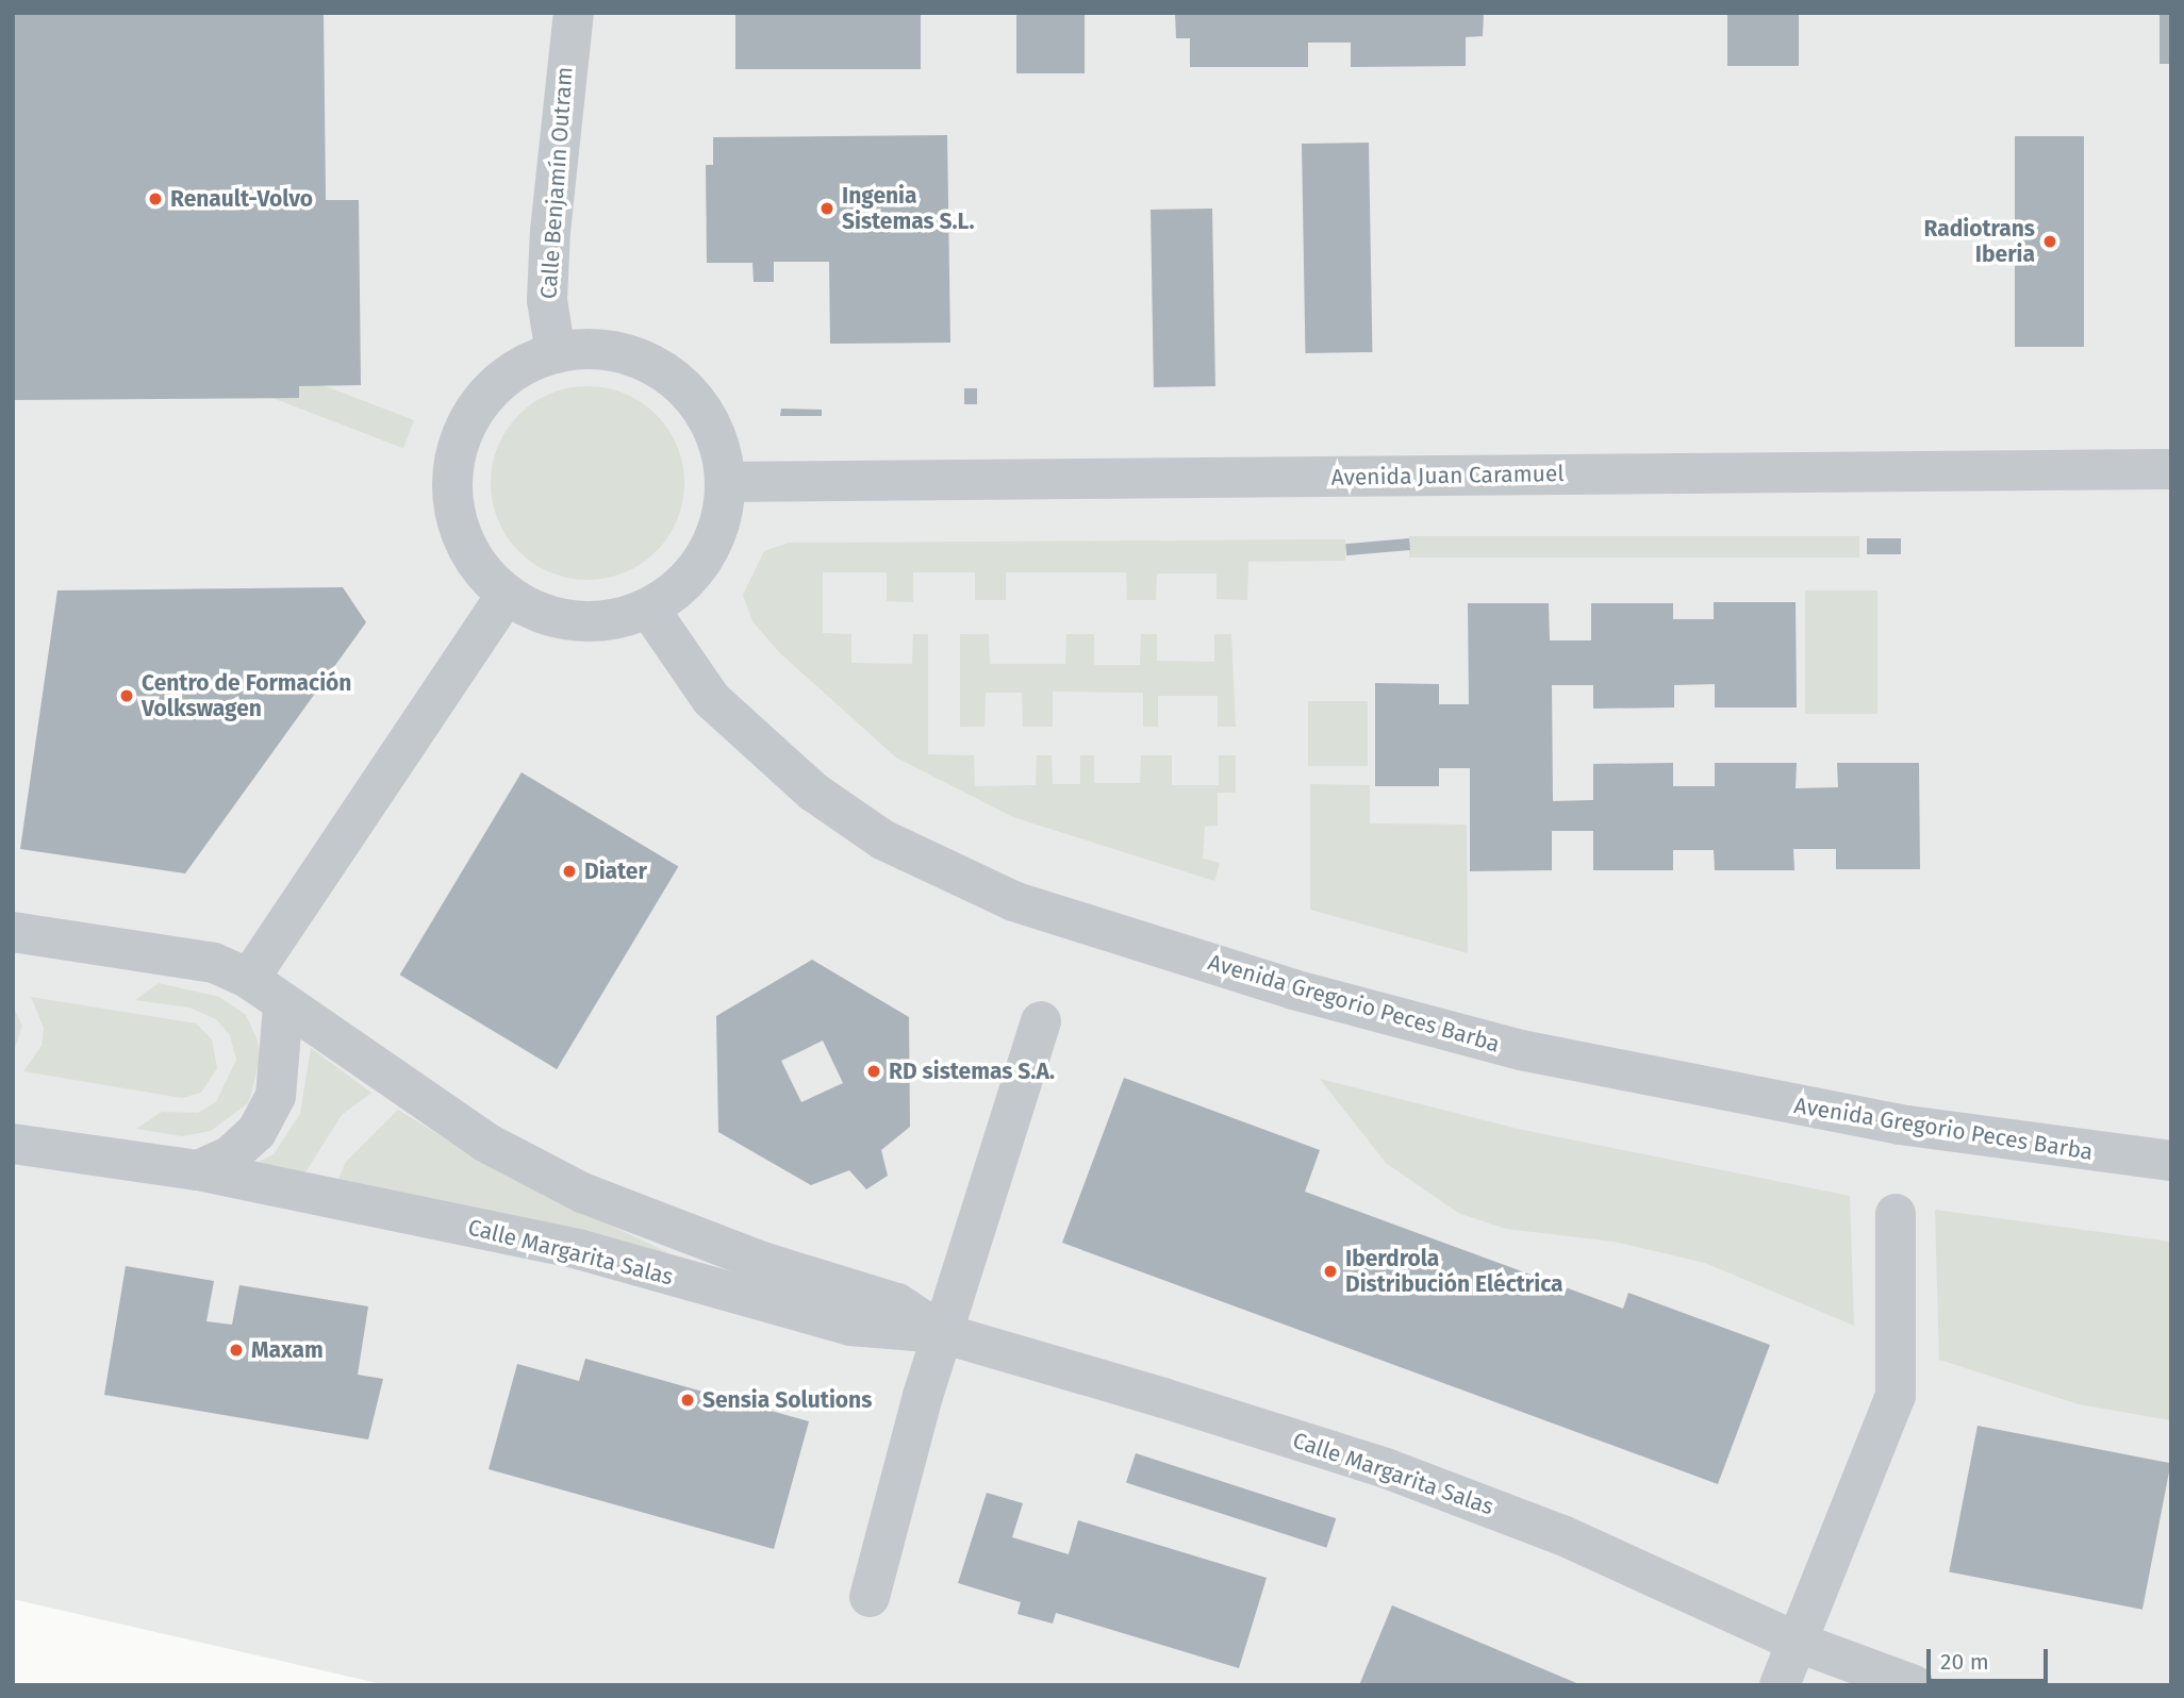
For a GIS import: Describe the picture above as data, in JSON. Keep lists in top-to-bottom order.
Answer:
{
  "streets": {
    "street": [
      "Calle Benjamín Outram",
      "Avenida Juan Caramuel",
      "Avenida Gregorio Peces Barba",
      "Calle Margarita Salas"
    ]
  },
  "places": [
    "Renault-Volvo",
    "Ingenia Sistemas S.L.",
    "Radiotrans Iberia",
    "Centro de Formación Volkswagen",
    "Diater",
    "RD sistemas S.A.",
    "Iberdrola Distribución Eléctrica",
    "Maxam",
    "Sensia Solutions"
  ],
  "scale_bar": "20 m"
}
